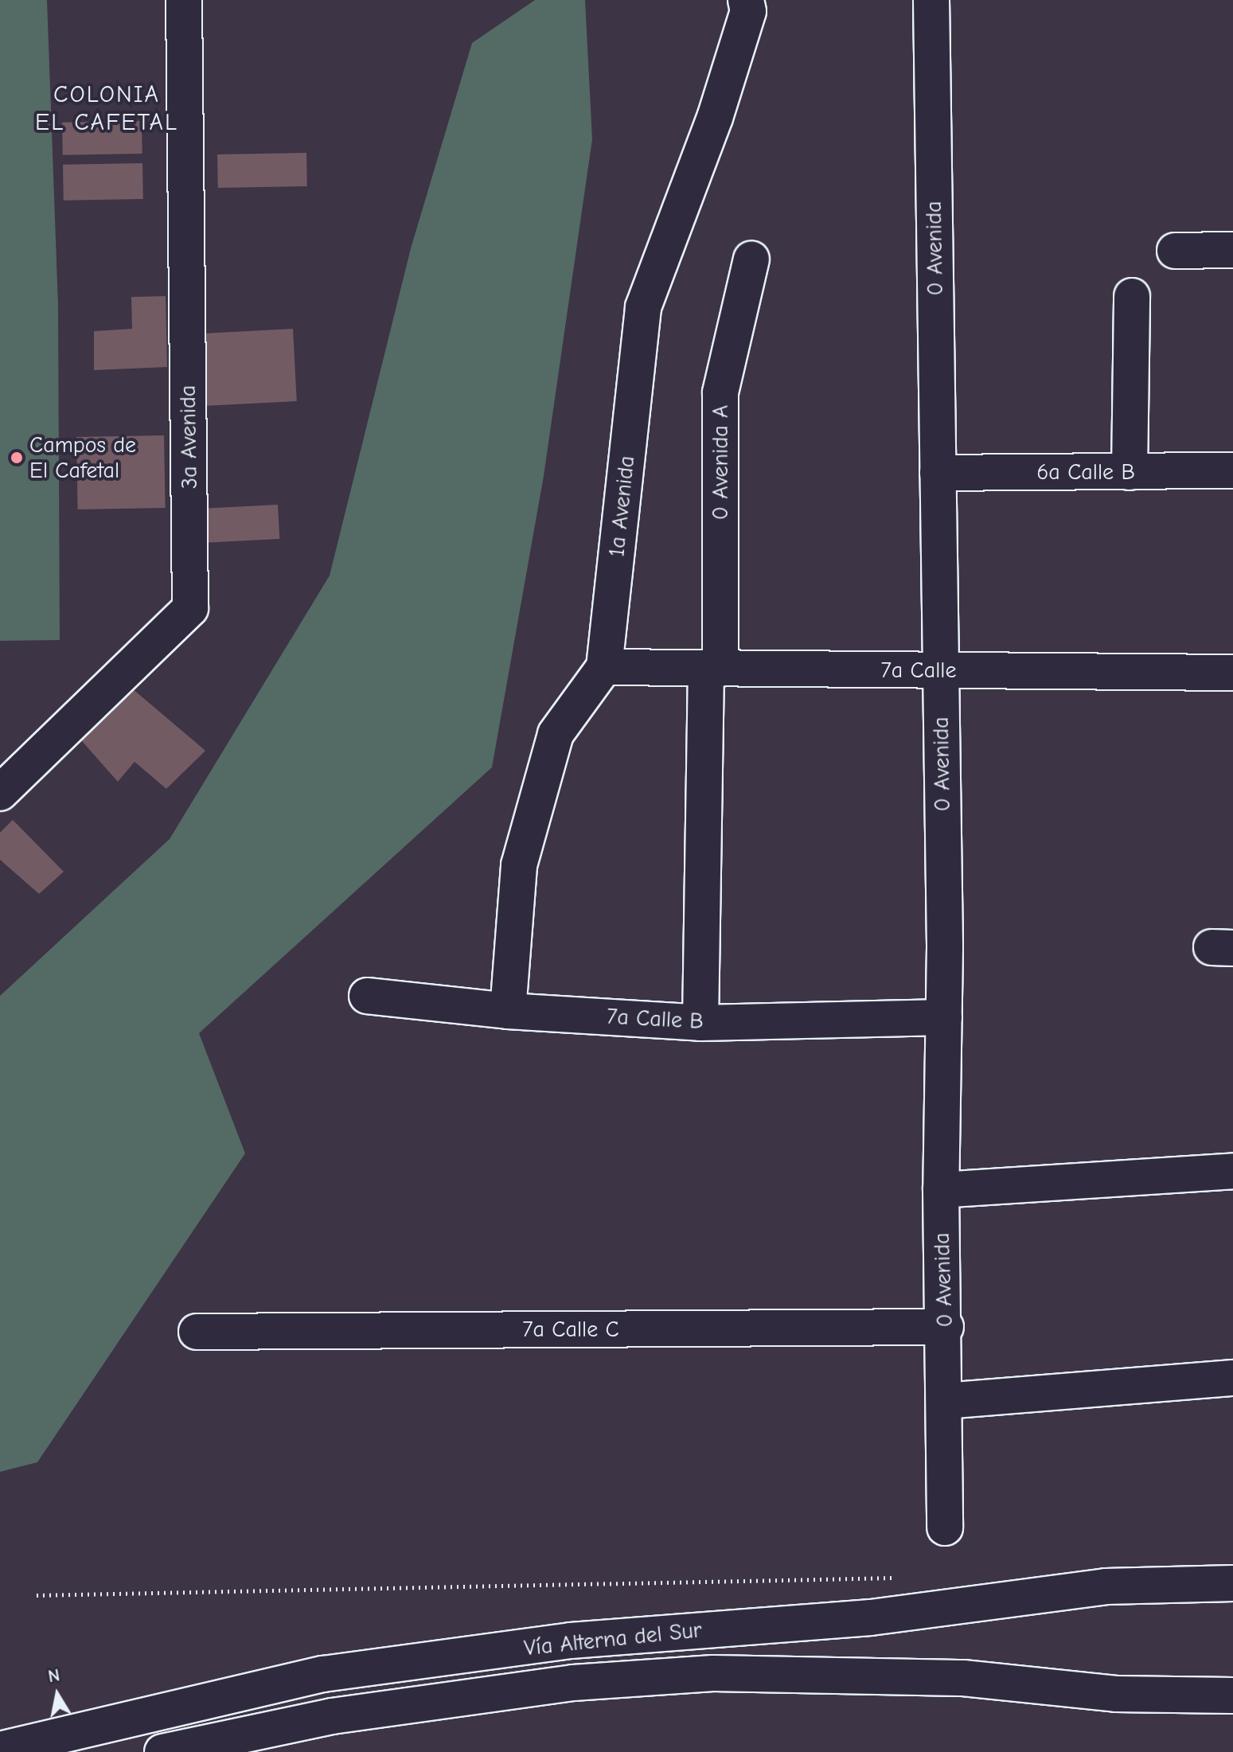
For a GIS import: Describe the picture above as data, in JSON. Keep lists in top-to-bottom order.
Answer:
{
  "streets": {
    "main road": [
      "0 Avenida",
      "3a Avenida",
      "0 Avenida A",
      "6a Calle B",
      "1a Avenida",
      "7a Calle",
      "7a Calle B",
      "7a Calle C",
      "Vía Alterna del Sur"
    ]
  },
  "crossings": [
    ["0 Avenida", "6a Calle B"],
    ["0 Avenida", "7a Calle"],
    ["0 Avenida", "7a Calle B"],
    ["0 Avenida", "7a Calle C"],
    ["0 Avenida A", "7a Calle"],
    ["0 Avenida A", "7a Calle B"],
    ["1a Avenida", "7a Calle"],
    ["1a Avenida", "7a Calle B"]
  ],
  "districts": ["COLONIA EL CAFETAL"],
  "places": ["Campos de El Cafetal"],
  "north": "top"
}
